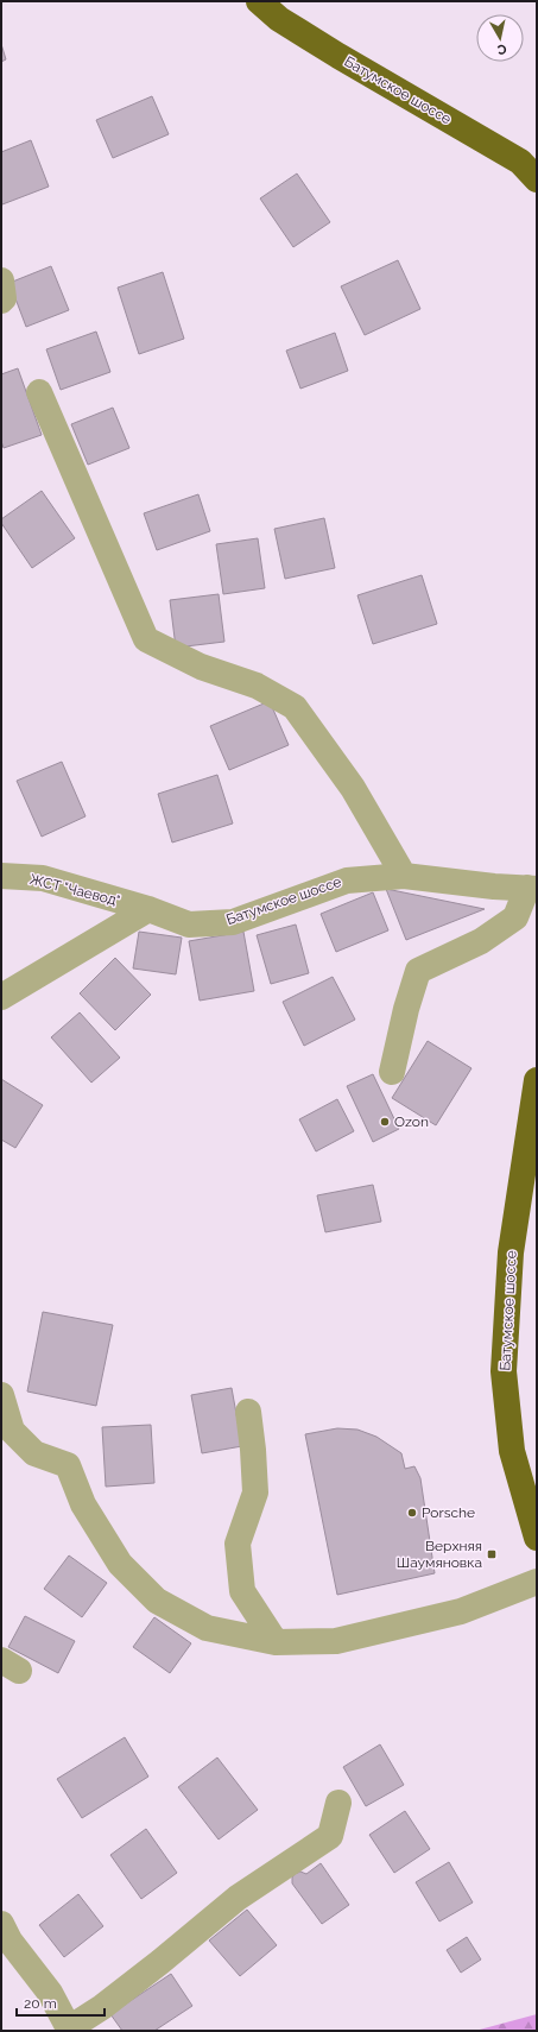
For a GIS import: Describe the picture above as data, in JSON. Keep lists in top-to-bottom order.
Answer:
{
  "streets": {
    "highway": ["Батумское шоссе"],
    "street": ["ЖСТ \"Чаевод\""]
  },
  "crossings": [
    ["Батумское шоссе", "ЖСТ \"Чаевод\""]
  ],
  "places": {
    "other": ["Ozon", "Porsche"],
    "transit": ["Верхняя Шаумяновка"]
  },
  "scale_bar": "20 m",
  "north": "bottom"
}
